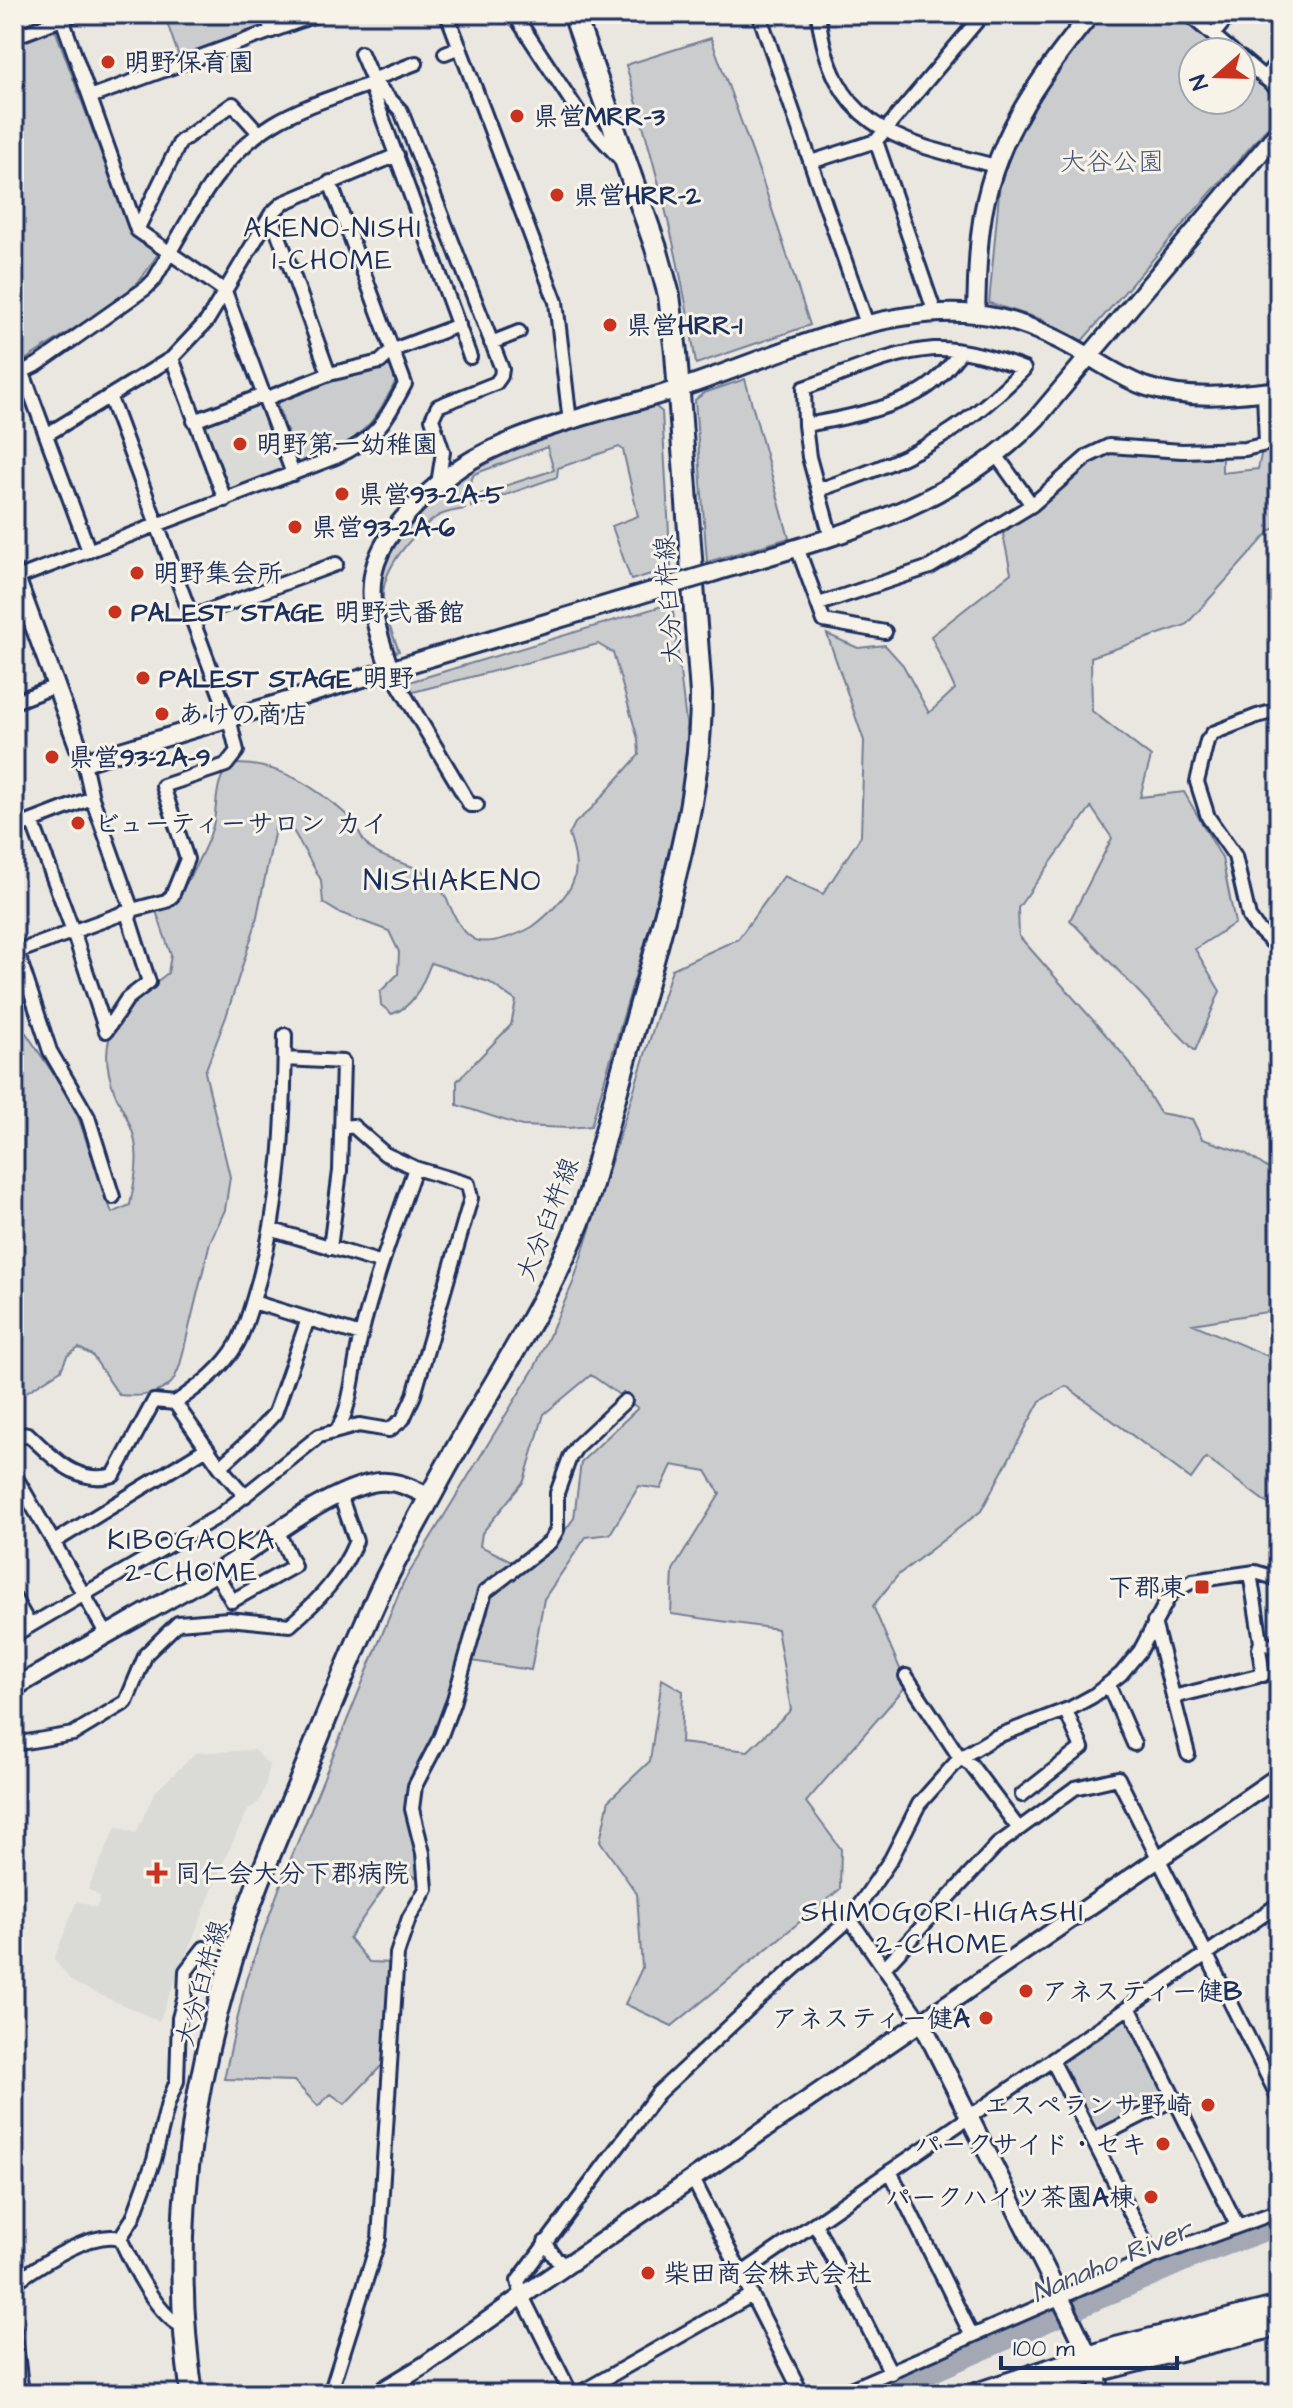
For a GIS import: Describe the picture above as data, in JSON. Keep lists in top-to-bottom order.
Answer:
{
  "streets": {
    "main road": ["大分臼杵線"]
  },
  "districts": [
    "AKENO-NISHI 1-CHOME",
    "NISHIAKENO",
    "KIBOGAOKA 2-CHOME",
    "SHIMOGORI-HIGASHI 2-CHOME"
  ],
  "water": ["Nanaho River"],
  "parks": ["大谷公園"],
  "places": {
    "other": [
      "明野保育園",
      "県営MRR-3",
      "県営HRR-2",
      "県営HRR-1",
      "明野第一幼稚園",
      "県営93-2A-5",
      "県営93-2A-6",
      "明野集会所",
      "PALEST STAGE 明野弐番館",
      "PALEST STAGE 明野",
      "あけの商店",
      "県営93-2A-9",
      "ビューティーサロン カイ",
      "アネスティー健B",
      "アネスティー健A",
      "エスペランサ野崎",
      "パークサイド・セキ",
      "パークハイツ茶園A棟",
      "柴田商会株式会社"
    ],
    "transit": ["下郡東"],
    "health": ["同仁会大分下郡病院"]
  },
  "scale_bar": "100 m",
  "north": "left"
}
